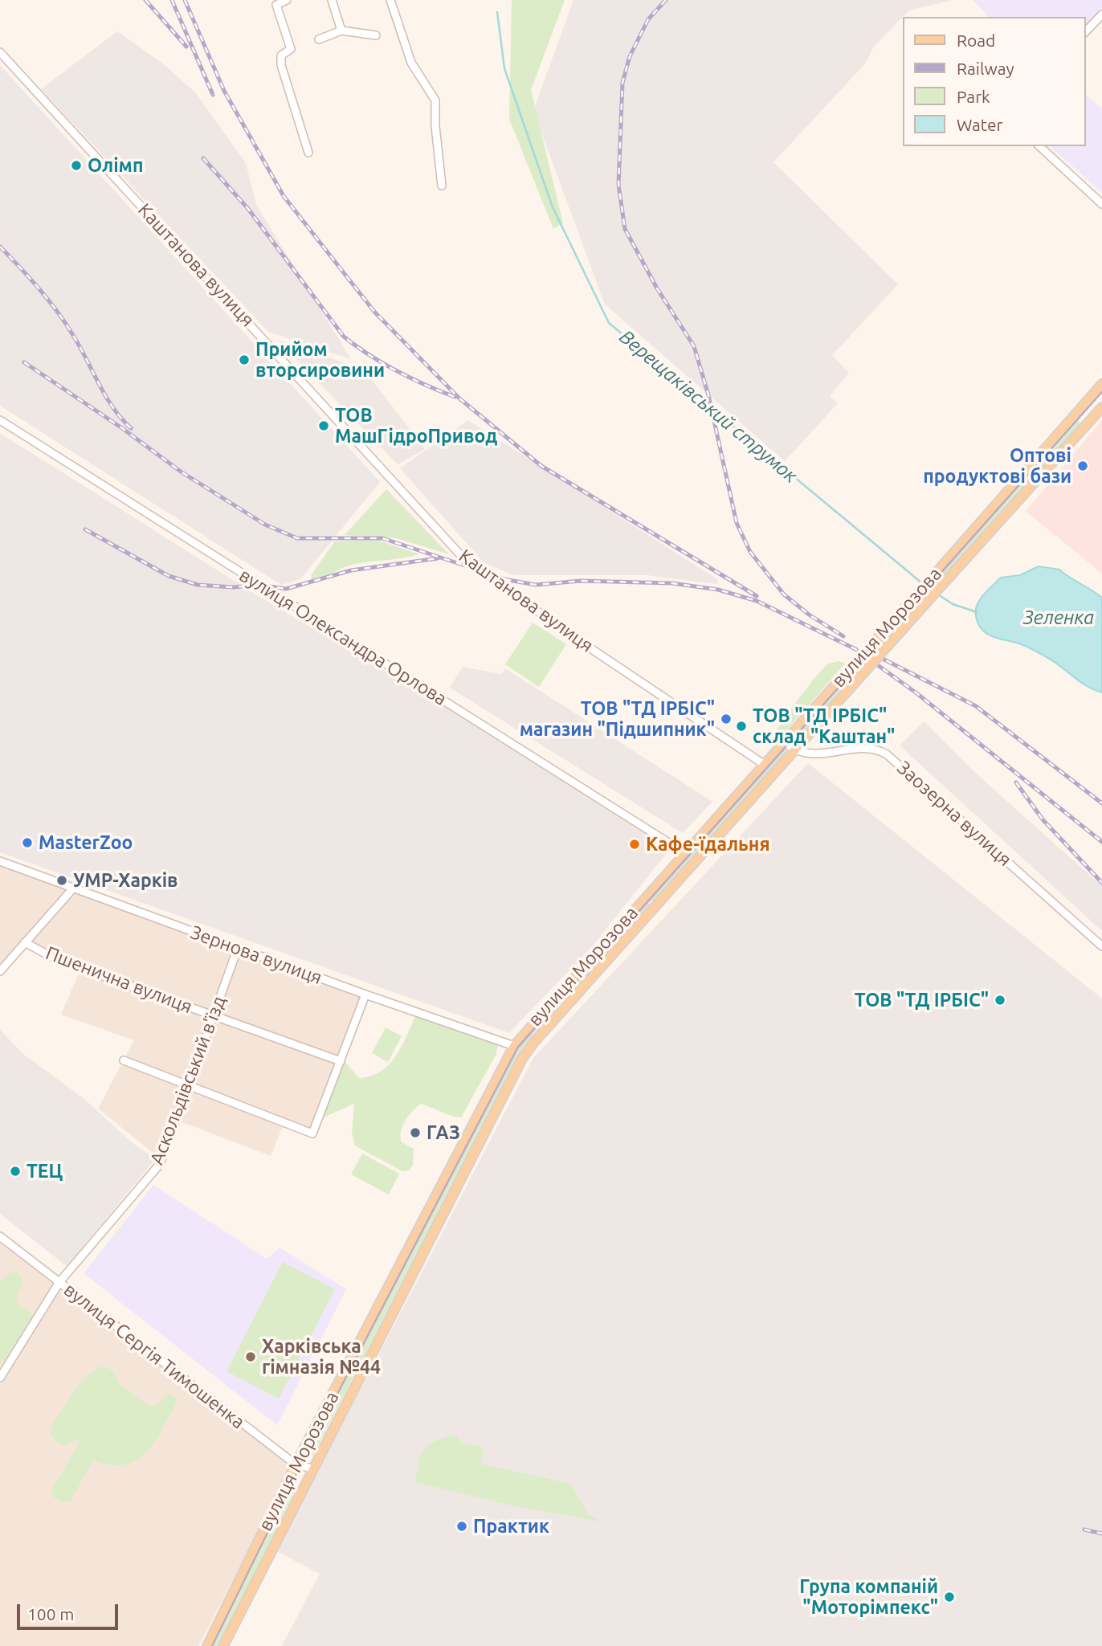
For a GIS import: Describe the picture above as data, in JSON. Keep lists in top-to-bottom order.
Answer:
{
  "streets": {
    "main road": ["вулиця Морозова"],
    "street": [
      "Каштанова вулиця",
      "вулиця Олександра Орлова",
      "Заозерна вулиця",
      "Зернова вулиця",
      "Пшенична вулиця",
      "Аскольдівський в'їзд",
      "вулиця Сергія Тимошенка"
    ]
  },
  "crossings": [
    ["Каштанова вулиця", "вулиця Морозова"],
    ["вулиця Морозова", "вулиця Олександра Орлова"],
    ["вулиця Морозова", "Заозерна вулиця"],
    ["вулиця Морозова", "Зернова вулиця"],
    ["вулиця Морозова", "вулиця Сергія Тимошенка"],
    ["Зернова вулиця", "Аскольдівський в'їзд"],
    ["Пшенична вулиця", "Аскольдівський в'їзд"],
    ["Аскольдівський в'їзд", "вулиця Сергія Тимошенка"]
  ],
  "water": ["Верещаківський струмок", "Зеленка"],
  "places": [
    "Олімп",
    "Прийом вторсировини",
    "ТОВ МашГідроПривод",
    "Оптові продуктові бази",
    "ТОВ \"ТД ІРБІС\" магазин \"Підшипник\"",
    "ТОВ \"ТД ІРБІС\" склад \"Каштан\"",
    "MasterZoo",
    "Кафе-їдальня",
    "УМР-Харків",
    "ТОВ \"ТД ІРБІС\"",
    "ГАЗ",
    "ТЕЦ",
    "Харківська гімназія №44",
    "Практик",
    "Група компаній \"Моторімпекс\""
  ],
  "legend": [
    "Road",
    "Railway",
    "Park",
    "Water"
  ],
  "scale_bar": "100 m"
}
